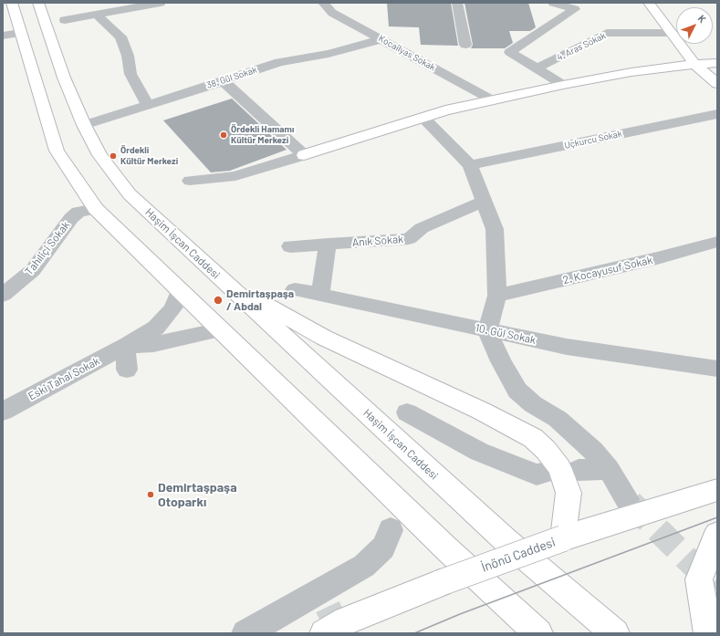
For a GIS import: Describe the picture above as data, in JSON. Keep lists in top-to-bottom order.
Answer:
{
  "streets": {
    "main road": ["Haşim İşcan Caddesi", "İnönü Caddesi"],
    "street": [
      "4. Aras Sokak",
      "Kocailyas Sokak",
      "38. Gül Sokak",
      "Uçkurcu Sokak",
      "Anık Sokak",
      "Tahıliçi Sokak",
      "2. Kocayusuf Sokak",
      "10. Gül Sokak",
      "Eski Tahal Sokak"
    ]
  },
  "crossings": [
    ["Kocailyas Sokak", "38. Gül Sokak"],
    ["38. Gül Sokak", "Haşim İşcan Caddesi"]
  ],
  "places": [
    "Ördekli Hamamı Kültür Merkezi",
    "Ördekli Kültür Merkezi",
    "Demirtaşpaşa / Abdal",
    "Demirtaşpaşa Otoparkı"
  ],
  "north": "top right"
}
